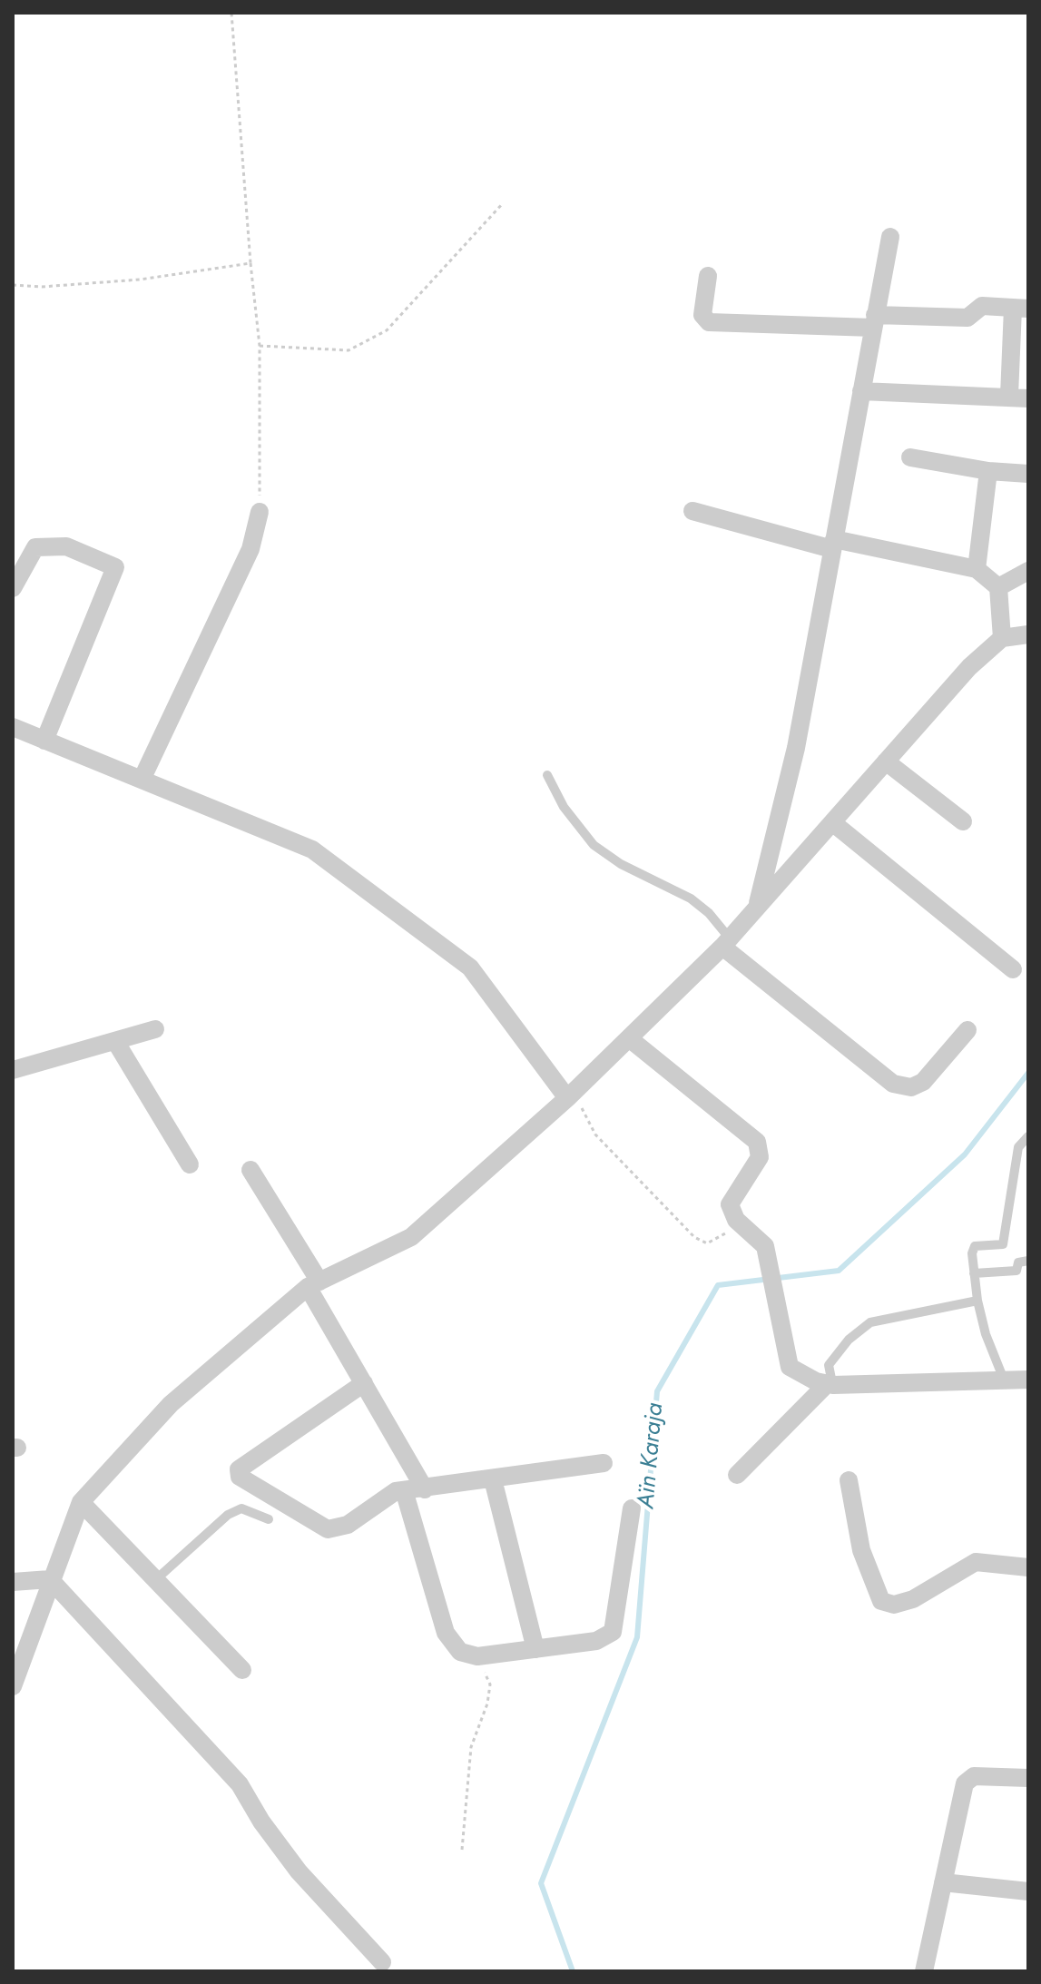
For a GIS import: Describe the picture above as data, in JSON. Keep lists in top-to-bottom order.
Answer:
{
  "water": ["Aïn Karaja"]
}
